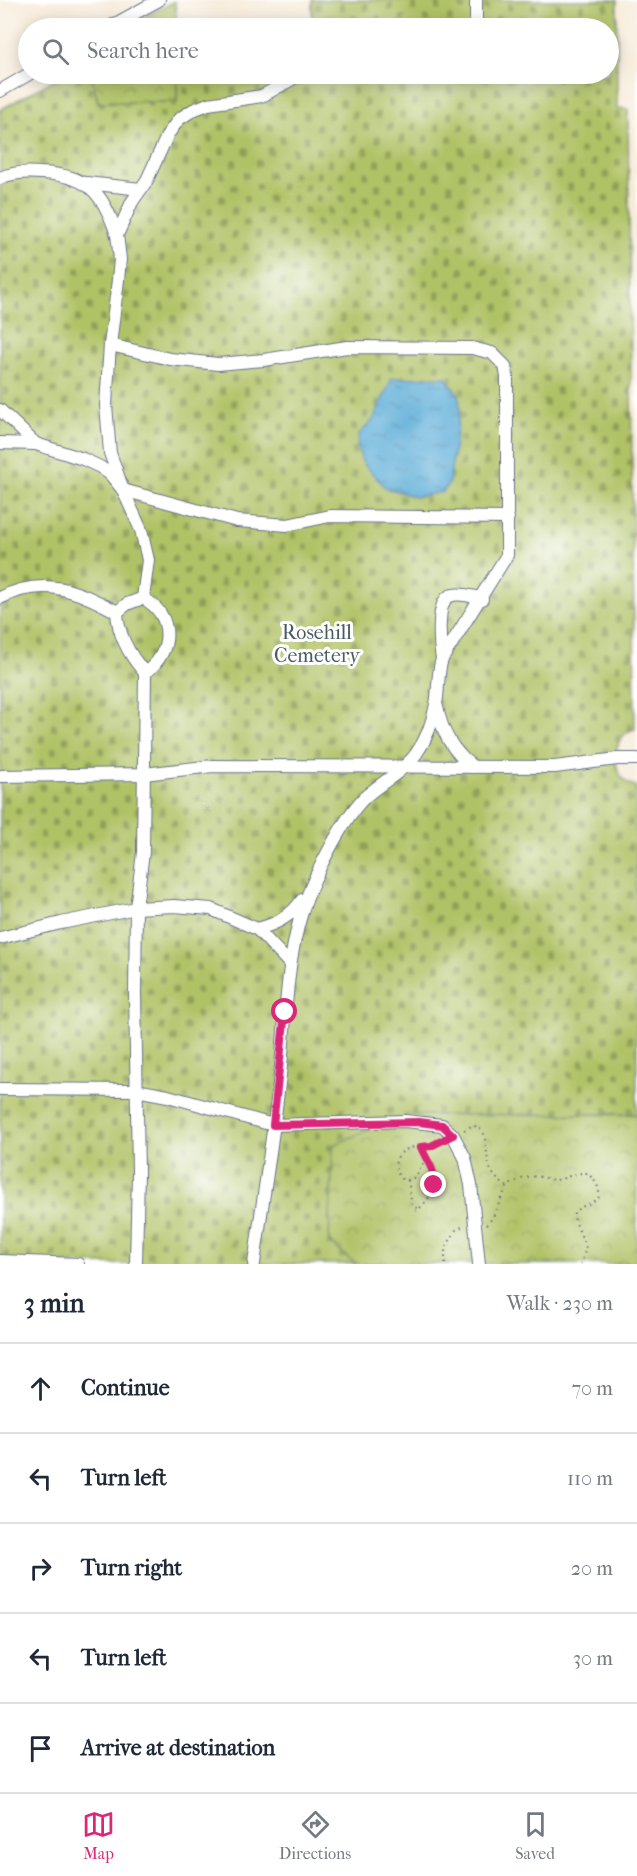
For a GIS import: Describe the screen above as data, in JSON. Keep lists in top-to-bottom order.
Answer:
{
  "parks": ["Rosehill Cemetery"],
  "page": {
    "search": "Search here",
    "heading": ["3 min", "Walk · 230 m"],
    "list": [
      ["Continue", "70 m"],
      ["Turn left", "110 m"],
      ["Turn right", "20 m"],
      ["Turn left", "30 m"],
      "Arrive at destination"
    ],
    "nav": ["Map", "Directions", "Saved"]
  }
}
